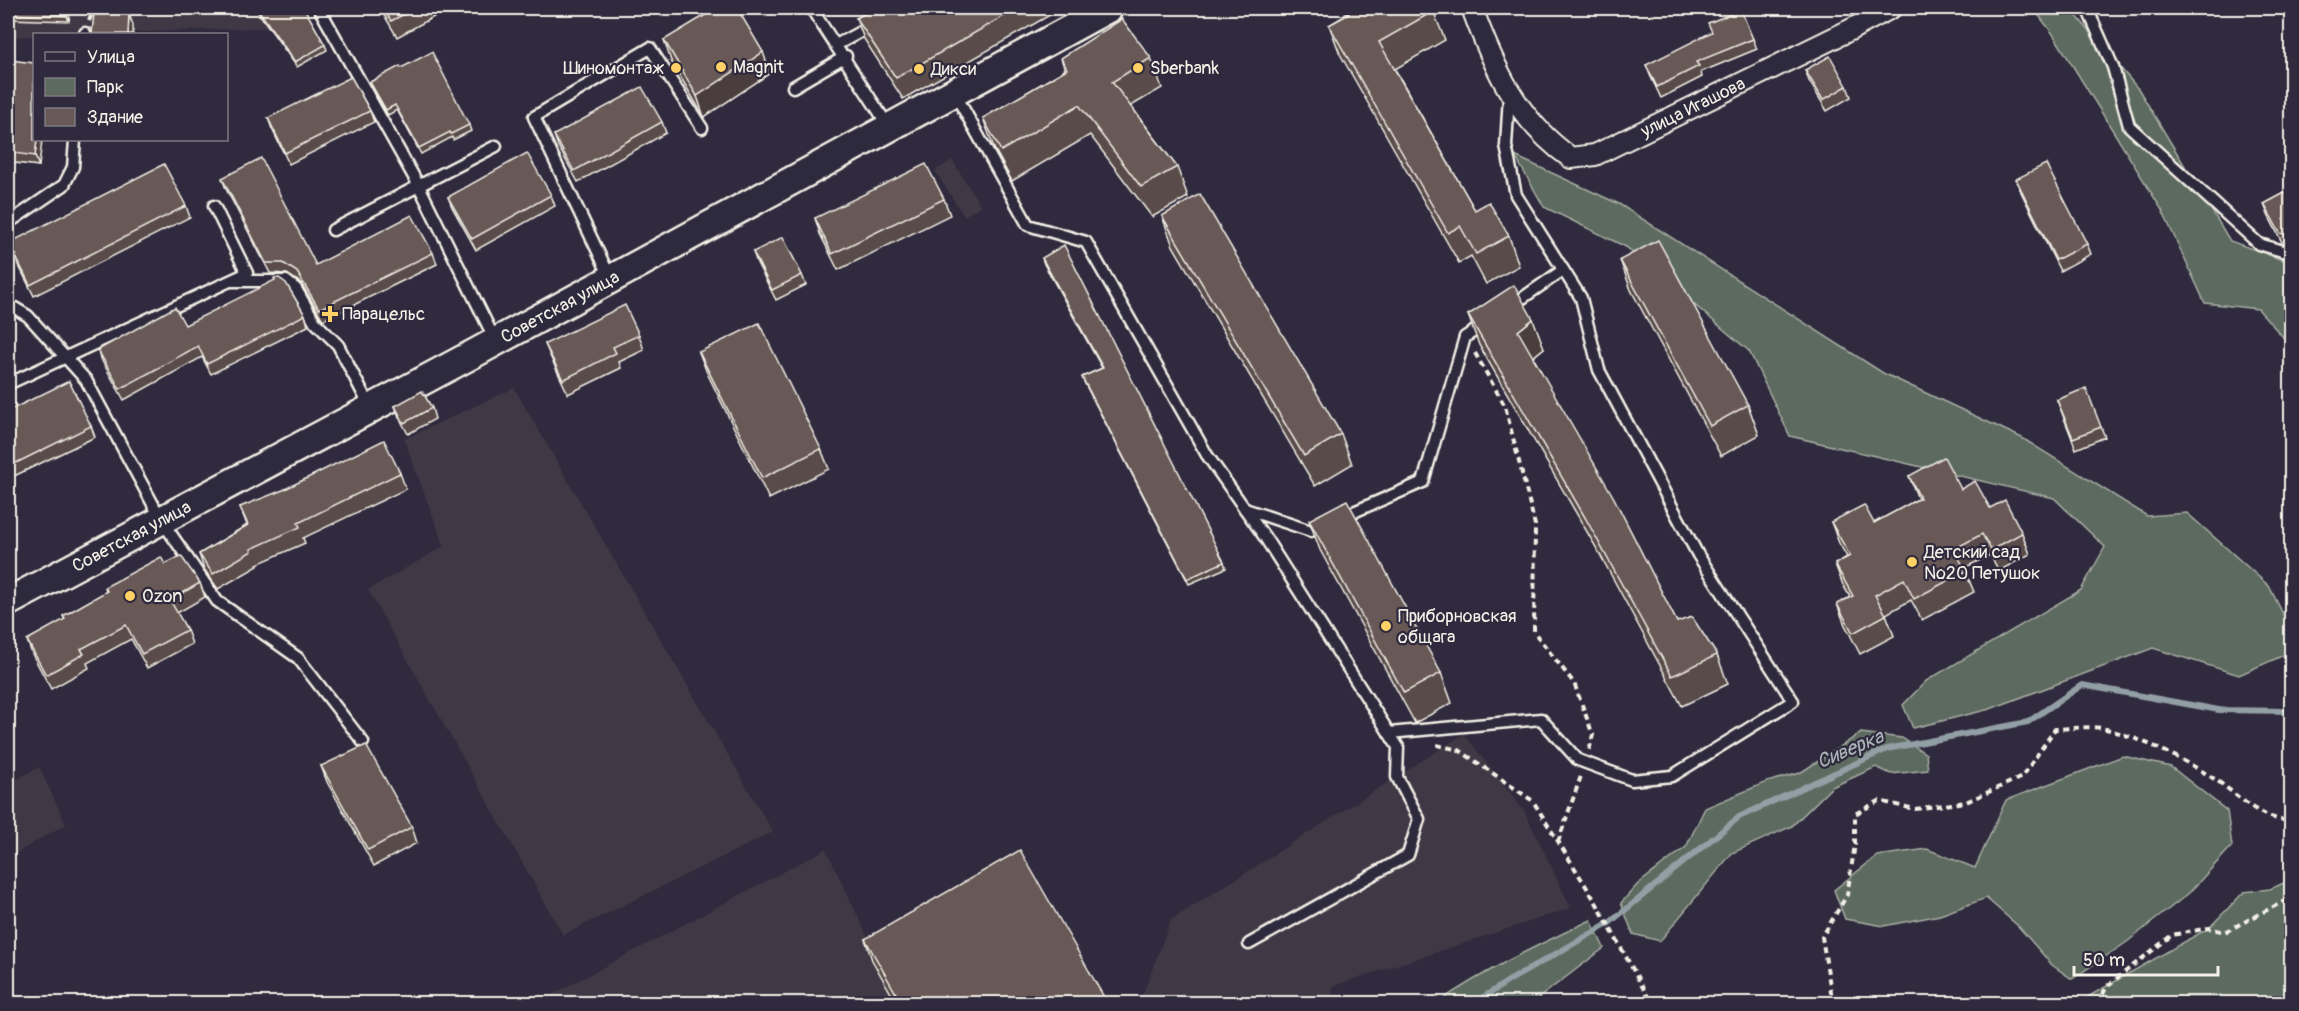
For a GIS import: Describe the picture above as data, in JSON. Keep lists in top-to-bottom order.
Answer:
{
  "streets": {
    "main road": ["Советская улица"],
    "street": ["улица Игашова"]
  },
  "water": ["Сиверка"],
  "places": {
    "other": [
      "Magnit",
      "Шиномонтаж",
      "Sberbank",
      "Дикси",
      "Детский сад №20 Петушок",
      "Ozon",
      "Приборновская общага"
    ],
    "health": ["Парацельс"]
  },
  "legend": ["Улица", "Парк", "Здание"],
  "scale_bar": "50 m"
}
